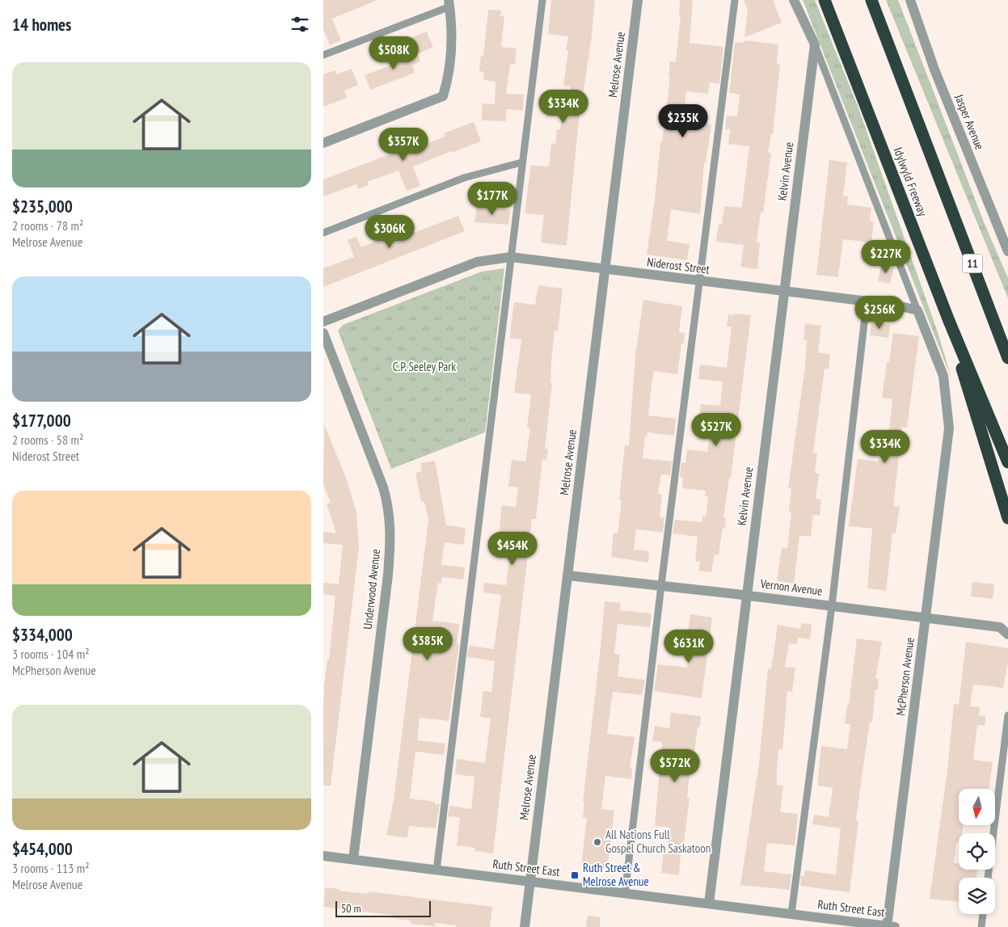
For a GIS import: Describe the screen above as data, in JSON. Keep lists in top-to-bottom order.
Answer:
{
  "streets": {
    "highway": ["Idylwyld Freeway", "11"],
    "street": [
      "Melrose Avenue",
      "Jasper Avenue",
      "Kelvin Avenue",
      "Niderost Street",
      "Vernon Avenue",
      "Underwood Avenue",
      "McPherson Avenue",
      "Ruth Street East"
    ]
  },
  "crossings": [
    ["Melrose Avenue", "Niderost Street"],
    ["Melrose Avenue", "Vernon Avenue"],
    ["Melrose Avenue", "Ruth Street East"],
    ["Kelvin Avenue", "Niderost Street"],
    ["Kelvin Avenue", "Vernon Avenue"],
    ["Kelvin Avenue", "Ruth Street East"],
    ["Niderost Street", "McPherson Avenue"],
    ["Vernon Avenue", "McPherson Avenue"],
    ["Underwood Avenue", "Ruth Street East"],
    ["McPherson Avenue", "Ruth Street East"]
  ],
  "parks": ["C.P. Seeley Park"],
  "places": {
    "other": ["All Nations Full Gospel Church Saskatoon"],
    "transit": ["Ruth Street & Melrose Avenue"]
  },
  "scale_bar": "50 m",
  "north": "bottom",
  "page": {
    "heading": "14 homes",
    "price": [
      "$508K",
      "$334K",
      "$235K",
      "$357K",
      "$177K",
      "$306K",
      "$227K",
      "$256K",
      "$527K",
      "$334K",
      "$454K",
      "$385K",
      "$631K",
      "$572K"
    ],
    "list": [
      {
        "name": "$235,000",
        "note": "2 rooms · 78 m² · Melrose Avenue"
      },
      {
        "name": "$177,000",
        "note": "2 rooms · 58 m² · Niderost Street"
      },
      {
        "name": "$334,000",
        "note": "3 rooms · 104 m² · McPherson Avenue"
      },
      {
        "name": "$454,000",
        "note": "3 rooms · 113 m² · Melrose Avenue"
      }
    ],
    "scale": "50 m"
  }
}
